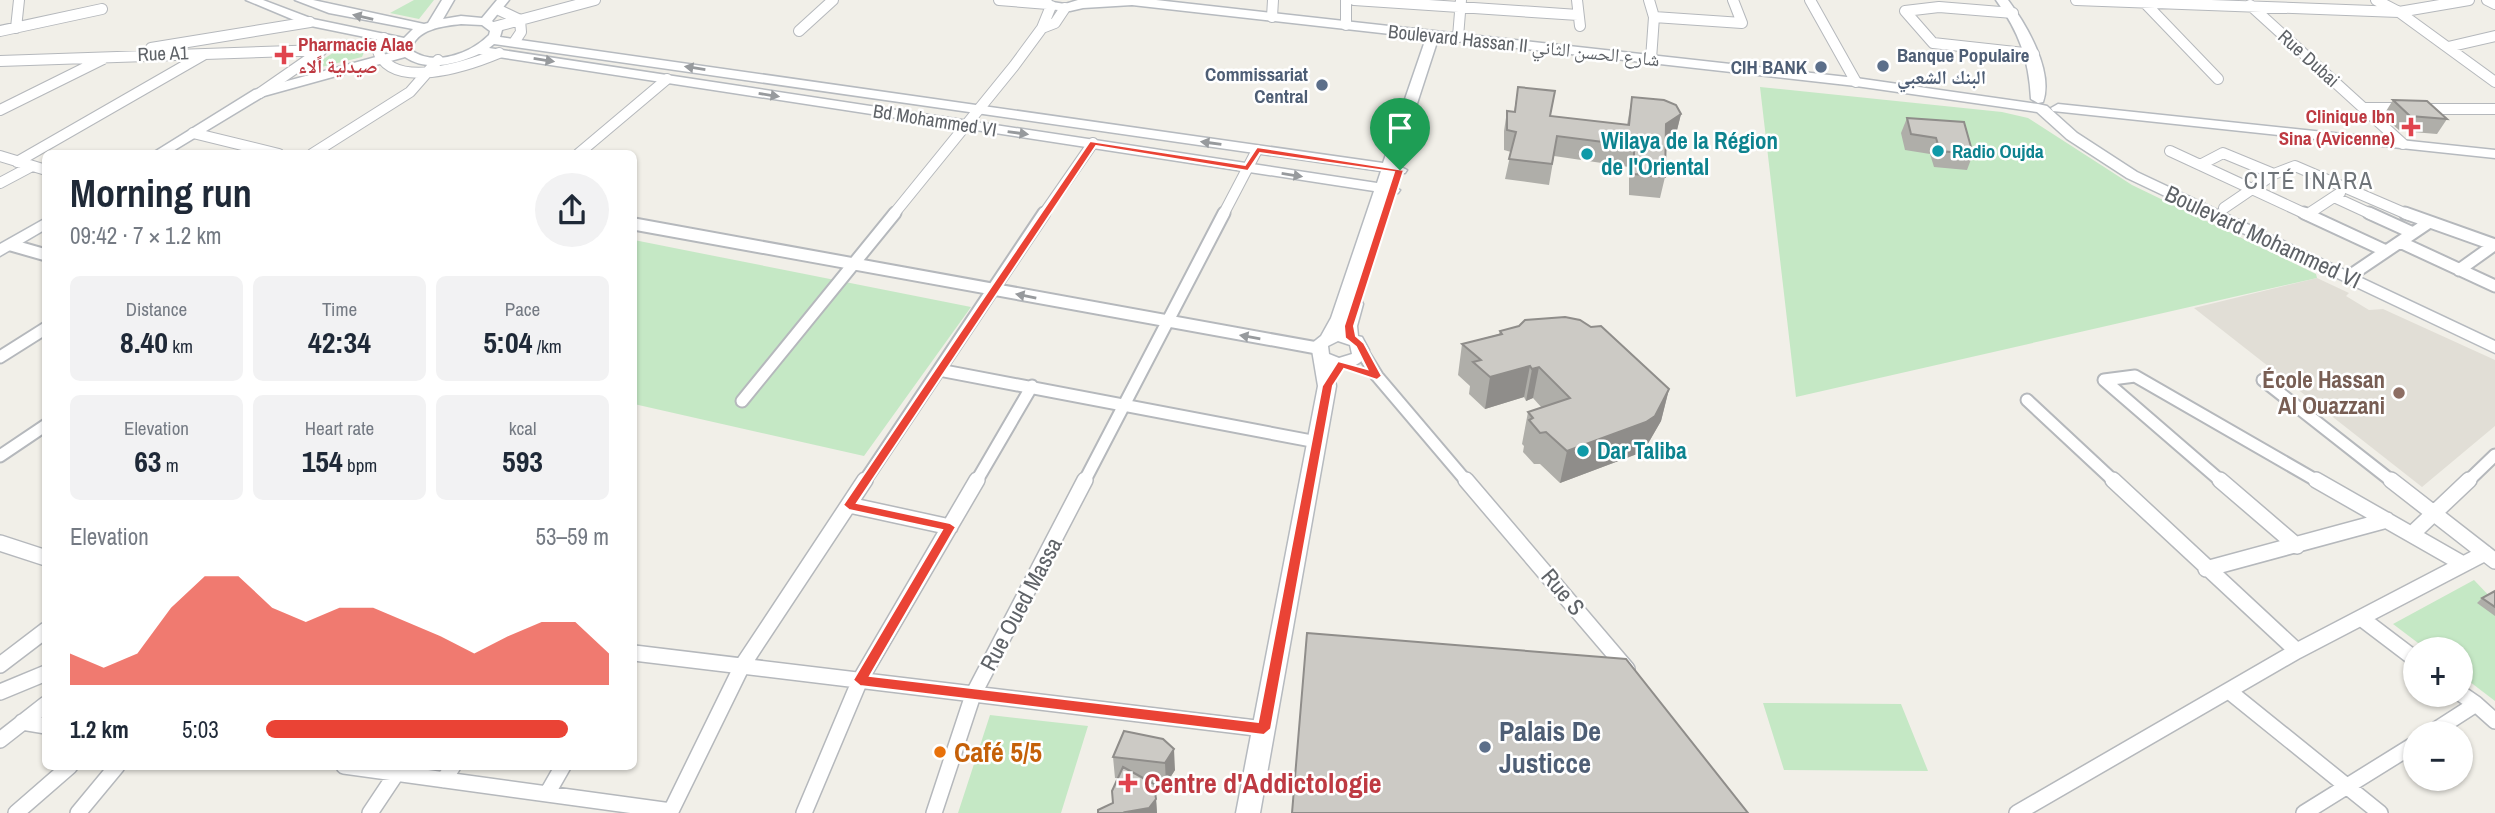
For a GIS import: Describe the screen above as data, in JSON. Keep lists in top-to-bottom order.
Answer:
{
  "streets": {
    "street": [
      "Boulevard Hassan II شارع الحسن الثاني",
      "Rue A1",
      "Rue Dubai",
      "Bd Mohammed VI",
      "Boulevard Mohammed VI",
      "Rue S",
      "Rue Oued Massa"
    ]
  },
  "crossings": [
    ["Boulevard Hassan II شارع الحسن الثاني", "Rue Dubai"],
    ["Boulevard Hassan II شارع الحسن الثاني", "Boulevard Mohammed VI"],
    ["Bd Mohammed VI", "Rue Oued Massa"]
  ],
  "districts": ["CITÉ INARA"],
  "places": {
    "health": ["Pharmacie Alae صيدلية اًلاء", "Clinique Ibn Sina (Avicenne)", "Centre d'Addictologie"],
    "other": [
      "Banque Populaire البنك الشعبي",
      "CIH BANK",
      "Commissariat Central",
      "Radio Oujda",
      "Wilaya de la Région de l'Oriental",
      "École Hassan Al Ouazzani",
      "Dar Taliba",
      "Palais De Justicce",
      "Café 5/5"
    ]
  },
  "page": {
    "heading": ["Morning run", "09:42 · 7 × 1.2 km"],
    "stats": [
      ["Distance", "8.40 km"],
      ["Time", "42:34"],
      ["Pace", "5:04 /km"],
      ["Elevation", "63 m"],
      ["Heart rate", "154 bpm"],
      ["kcal", "593"]
    ],
    "chart": ["Elevation", "53–59 m"],
    "map_buttons": ["+", "−"],
    "list": [
      {
        "name": "1.2 km",
        "note": "5:03"
      }
    ]
  }
}
